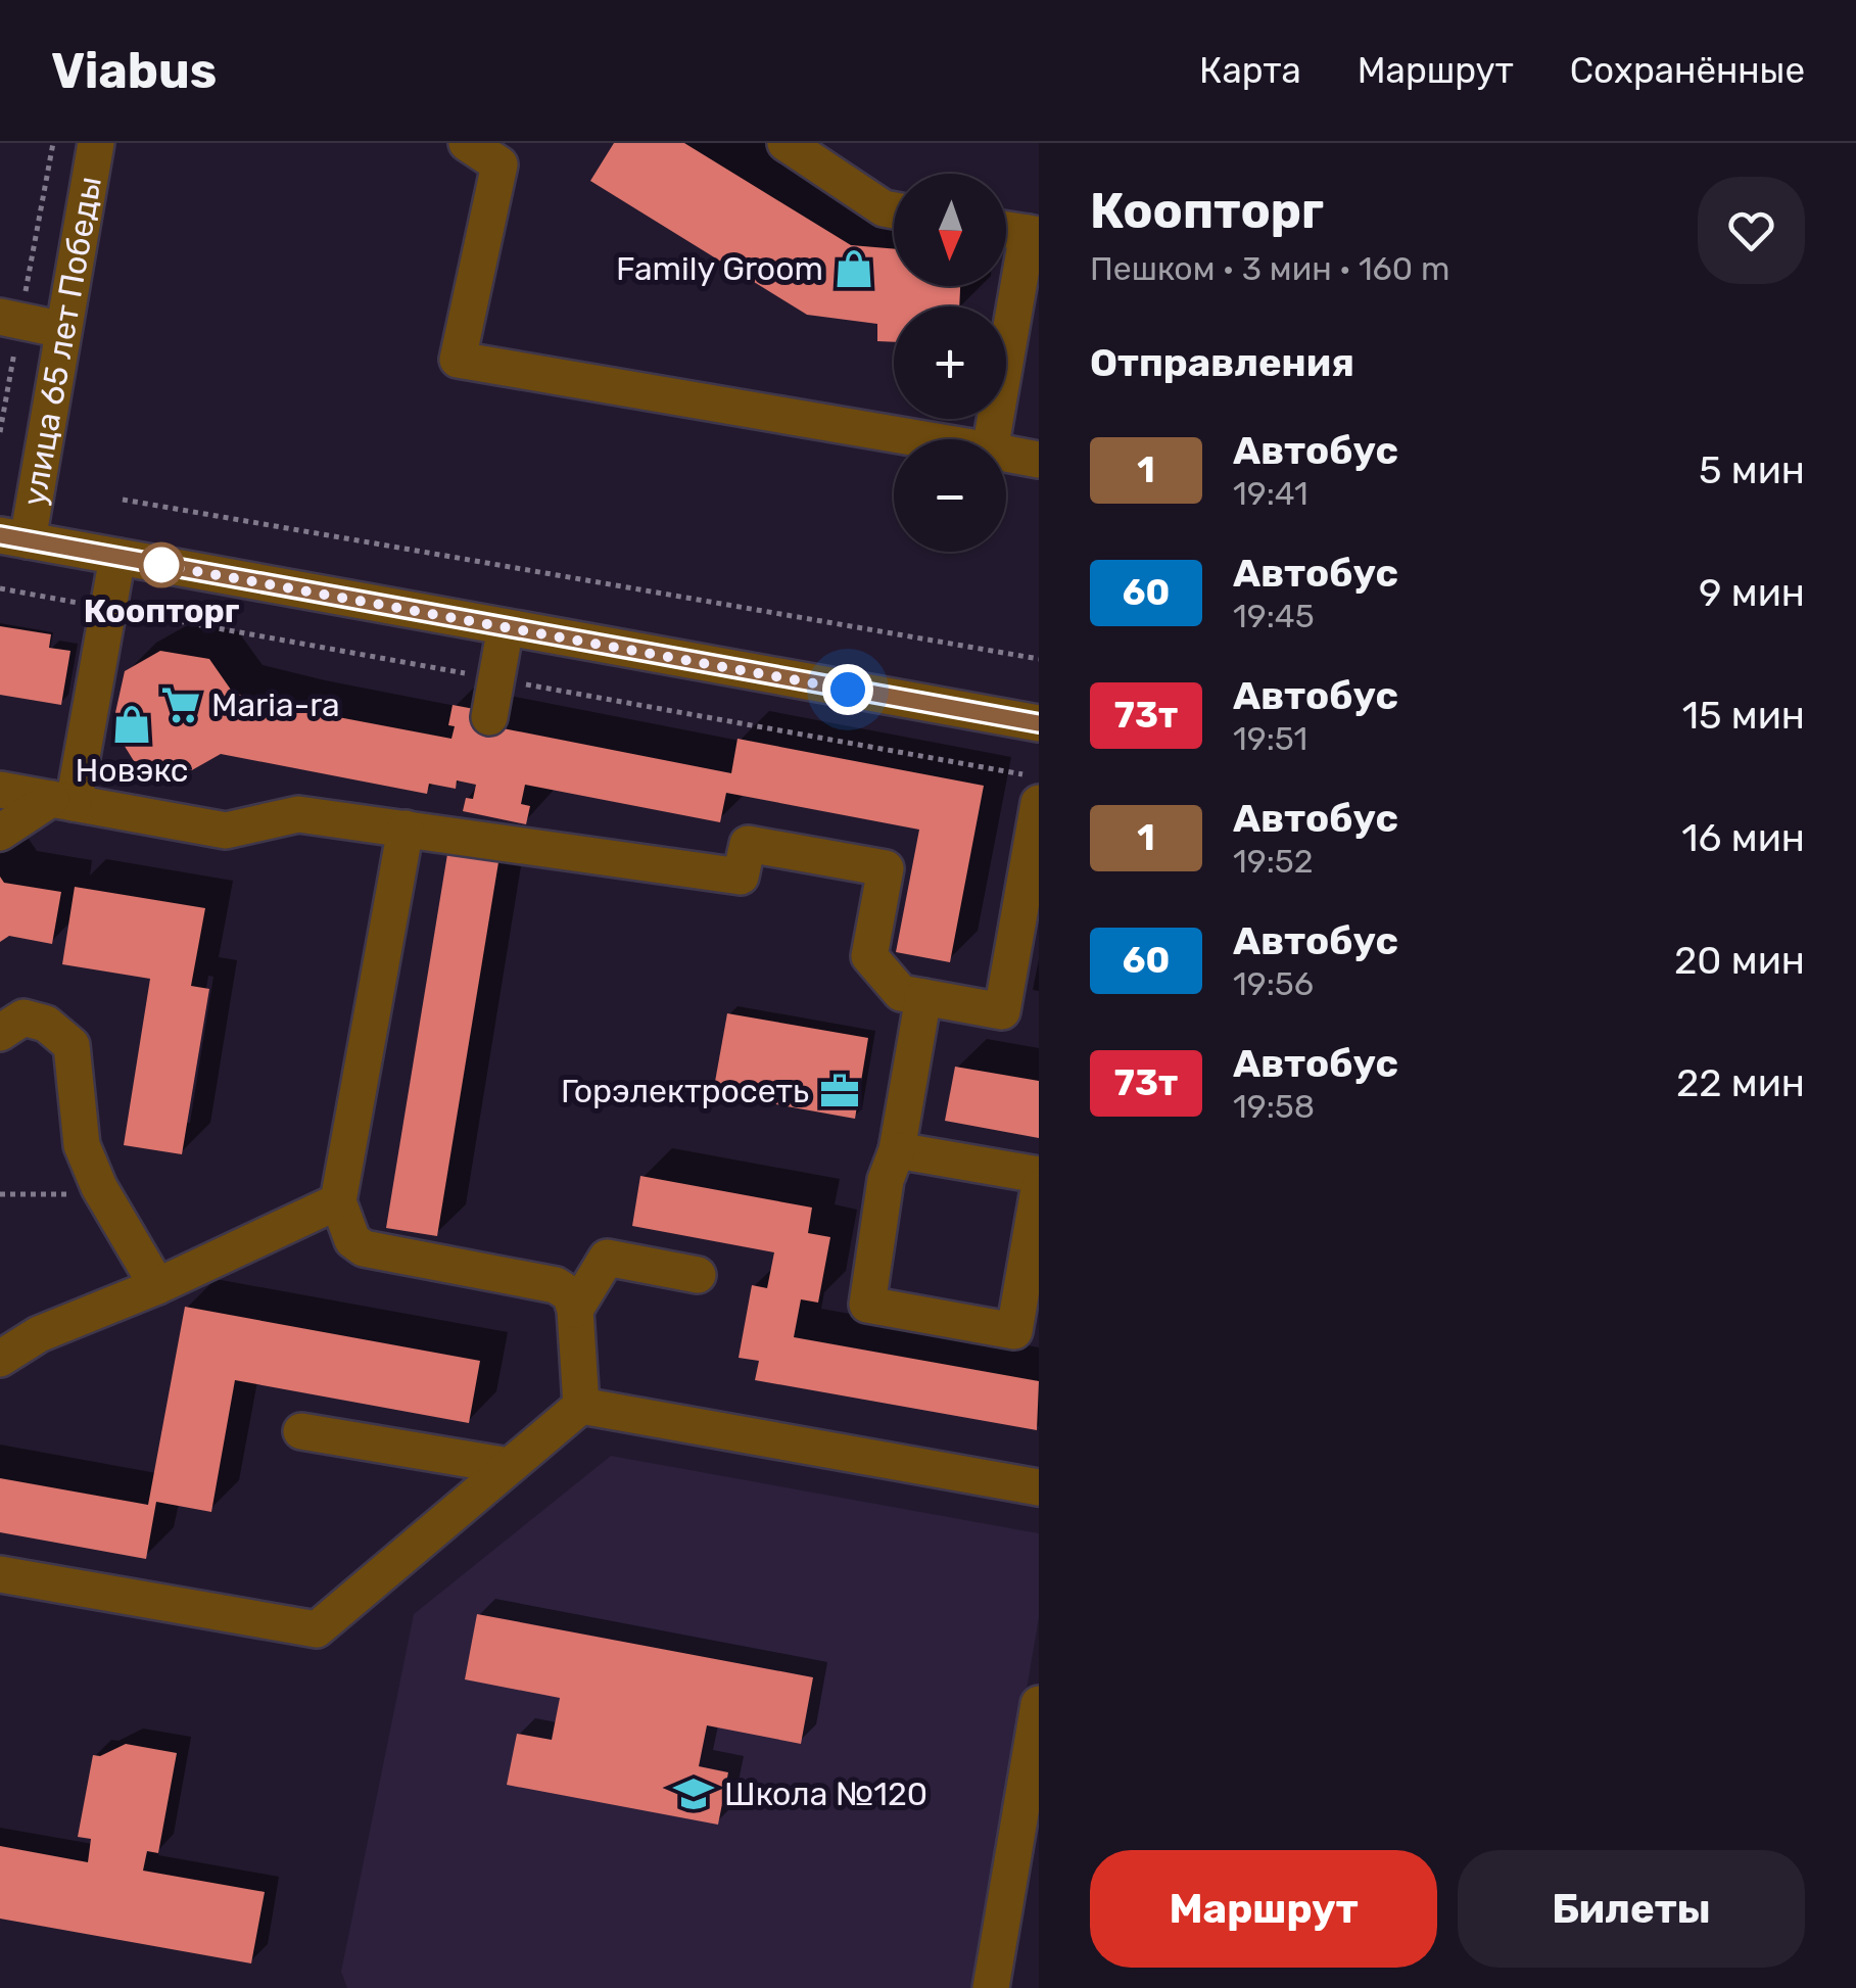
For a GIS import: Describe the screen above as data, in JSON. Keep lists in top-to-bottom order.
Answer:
{
  "streets": {
    "street": ["улица 65 лет Победы"]
  },
  "places": {
    "shop": ["Family Groom", "Новэкс"],
    "other": ["Коопторг"],
    "supermarket": ["Maria-ra"],
    "office": ["Горэлектросеть"],
    "school or university": ["Школа №120"]
  },
  "lines": ["bus line 1"],
  "north": "bottom",
  "page": {
    "header": "Viabus",
    "nav": ["Карта", "Маршрут", "Сохранённые"],
    "heading": [
      ["Коопторг", "Пешком · 3 мин · 160 m"],
      "Отправления"
    ],
    "map_buttons": ["+", "−"],
    "list": [
      {
        "mark": "1",
        "name": "Автобус",
        "note": "19:41",
        "value": "5 мин"
      },
      {
        "mark": "60",
        "name": "Автобус",
        "note": "19:45",
        "value": "9 мин"
      },
      {
        "mark": "73т",
        "name": "Автобус",
        "note": "19:51",
        "value": "15 мин"
      },
      {
        "mark": "1",
        "name": "Автобус",
        "note": "19:52",
        "value": "16 мин"
      },
      {
        "mark": "60",
        "name": "Автобус",
        "note": "19:56",
        "value": "20 мин"
      },
      {
        "mark": "73т",
        "name": "Автобус",
        "note": "19:58",
        "value": "22 мин"
      }
    ],
    "buttons": ["Маршрут", "Билеты"]
  }
}
